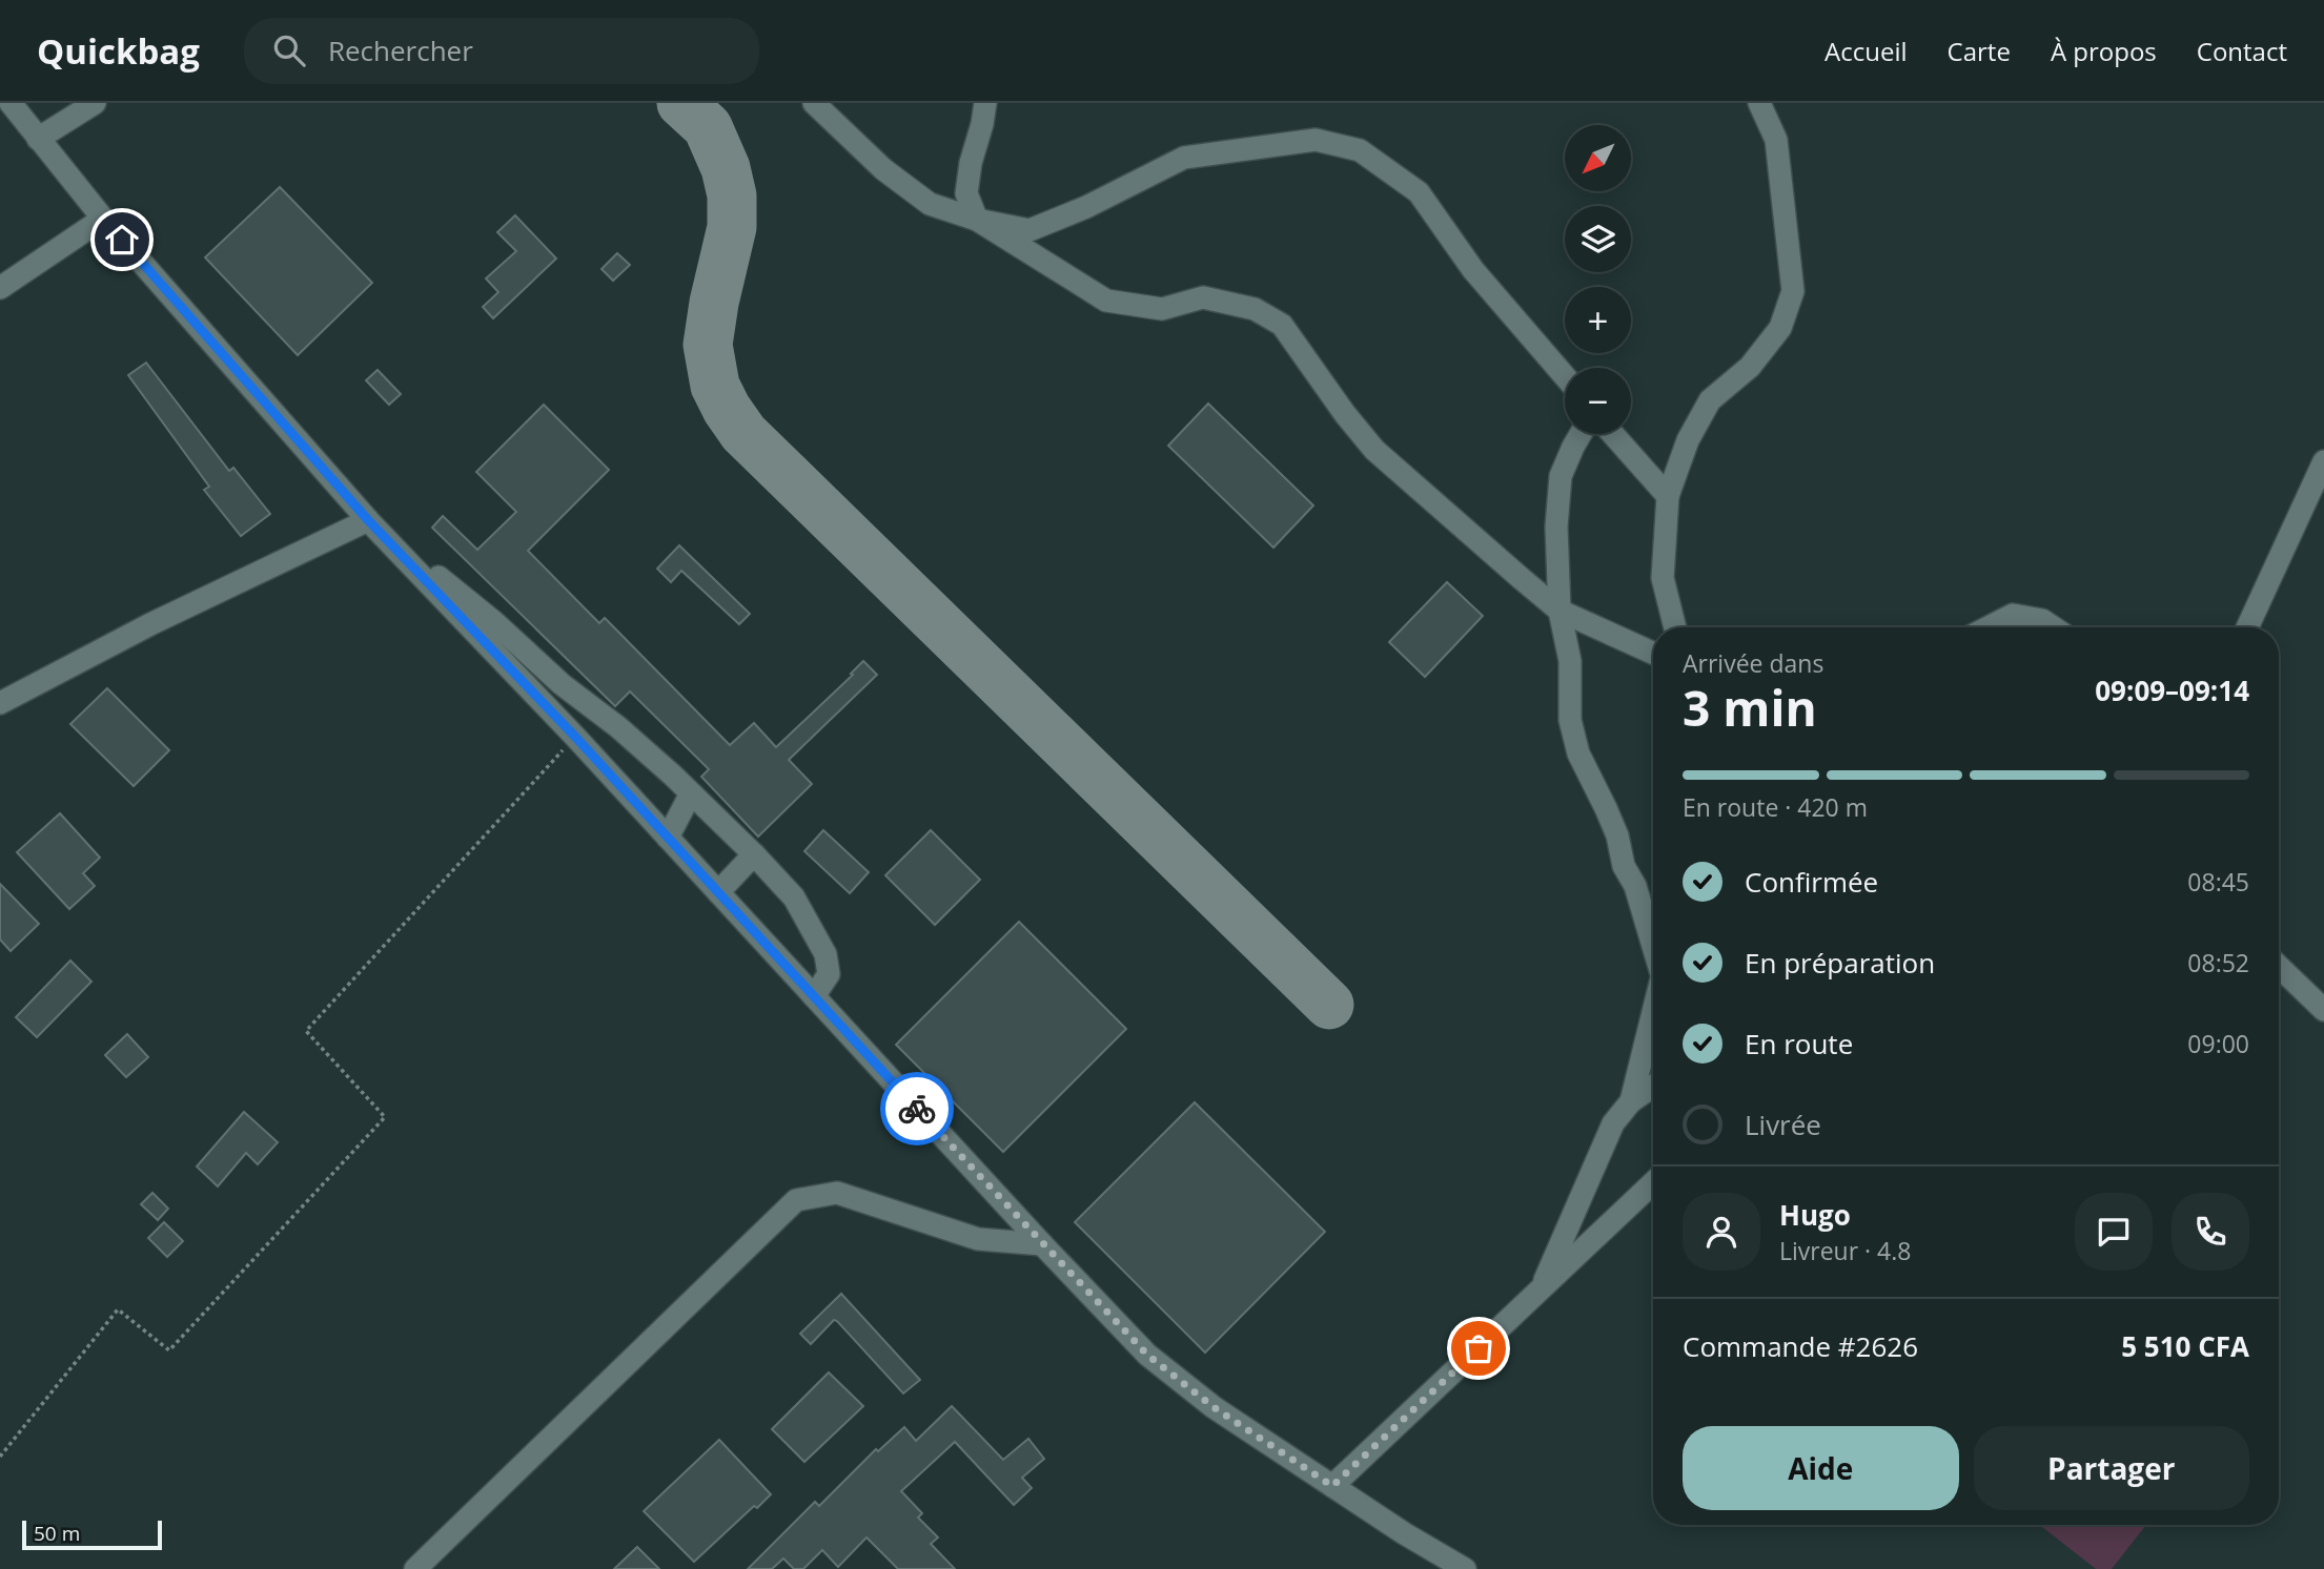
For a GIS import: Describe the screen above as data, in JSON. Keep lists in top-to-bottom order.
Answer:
{
  "scale_bar": "50 m",
  "north": "bottom left",
  "page": {
    "header": "Quickbag",
    "search": "Rechercher",
    "nav": [
      "Accueil",
      "Carte",
      "À propos",
      "Contact"
    ],
    "map_buttons": ["+", "−"],
    "heading": ["3 min", "Arrivée dans", "09:09–09:14"],
    "panel": [
      "Hugo",
      "Livreur · 4.8",
      "Commande #2626",
      "5 510 CFA"
    ],
    "bar": "En route · 420 m",
    "list": [
      ["Confirmée", "08:45"],
      ["En préparation", "08:52"],
      ["En route", "09:00"],
      "Livrée"
    ],
    "buttons": ["Aide", "Partager"],
    "scale": "50 m"
  }
}
